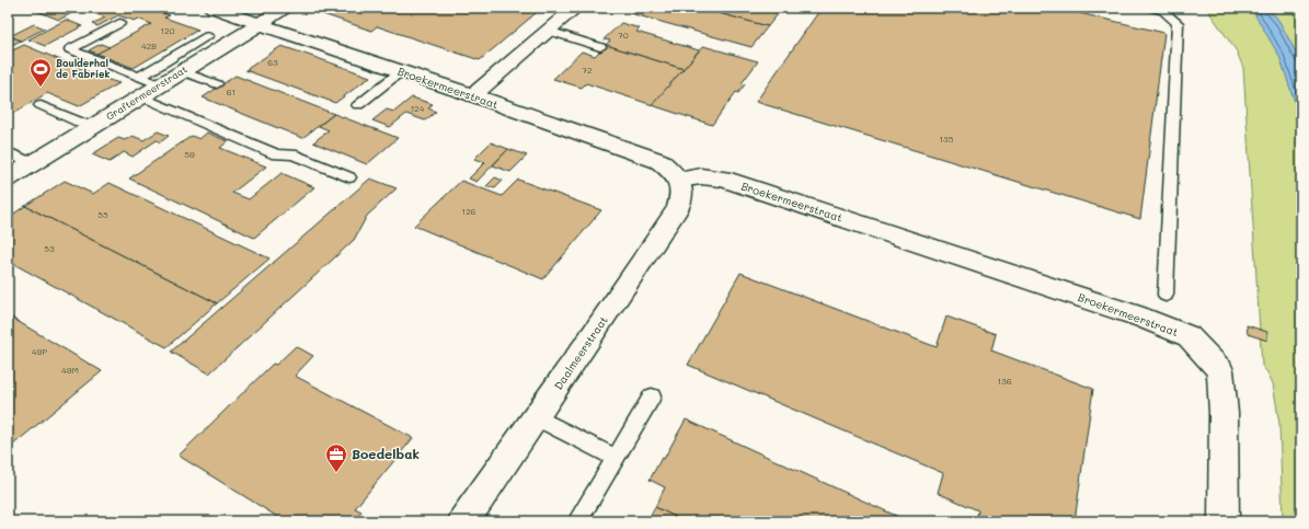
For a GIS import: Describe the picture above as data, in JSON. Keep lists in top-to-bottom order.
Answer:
{
  "streets": {
    "street": ["Broekermeerstraat", "Graftermeerstraat", "Daalmeerstraat"]
  },
  "crossings": [
    ["Broekermeerstraat", "Graftermeerstraat"],
    ["Broekermeerstraat", "Daalmeerstraat"]
  ],
  "places": {
    "sports": ["Boulderhal de Fabriek"],
    "office": ["Boedelbak"]
  },
  "house_numbers": [
    "120",
    "70",
    "42B",
    "63",
    "72",
    "61",
    "124",
    "135",
    "59",
    "126",
    "55",
    "53",
    "49P",
    "49M",
    "136"
  ]
}
